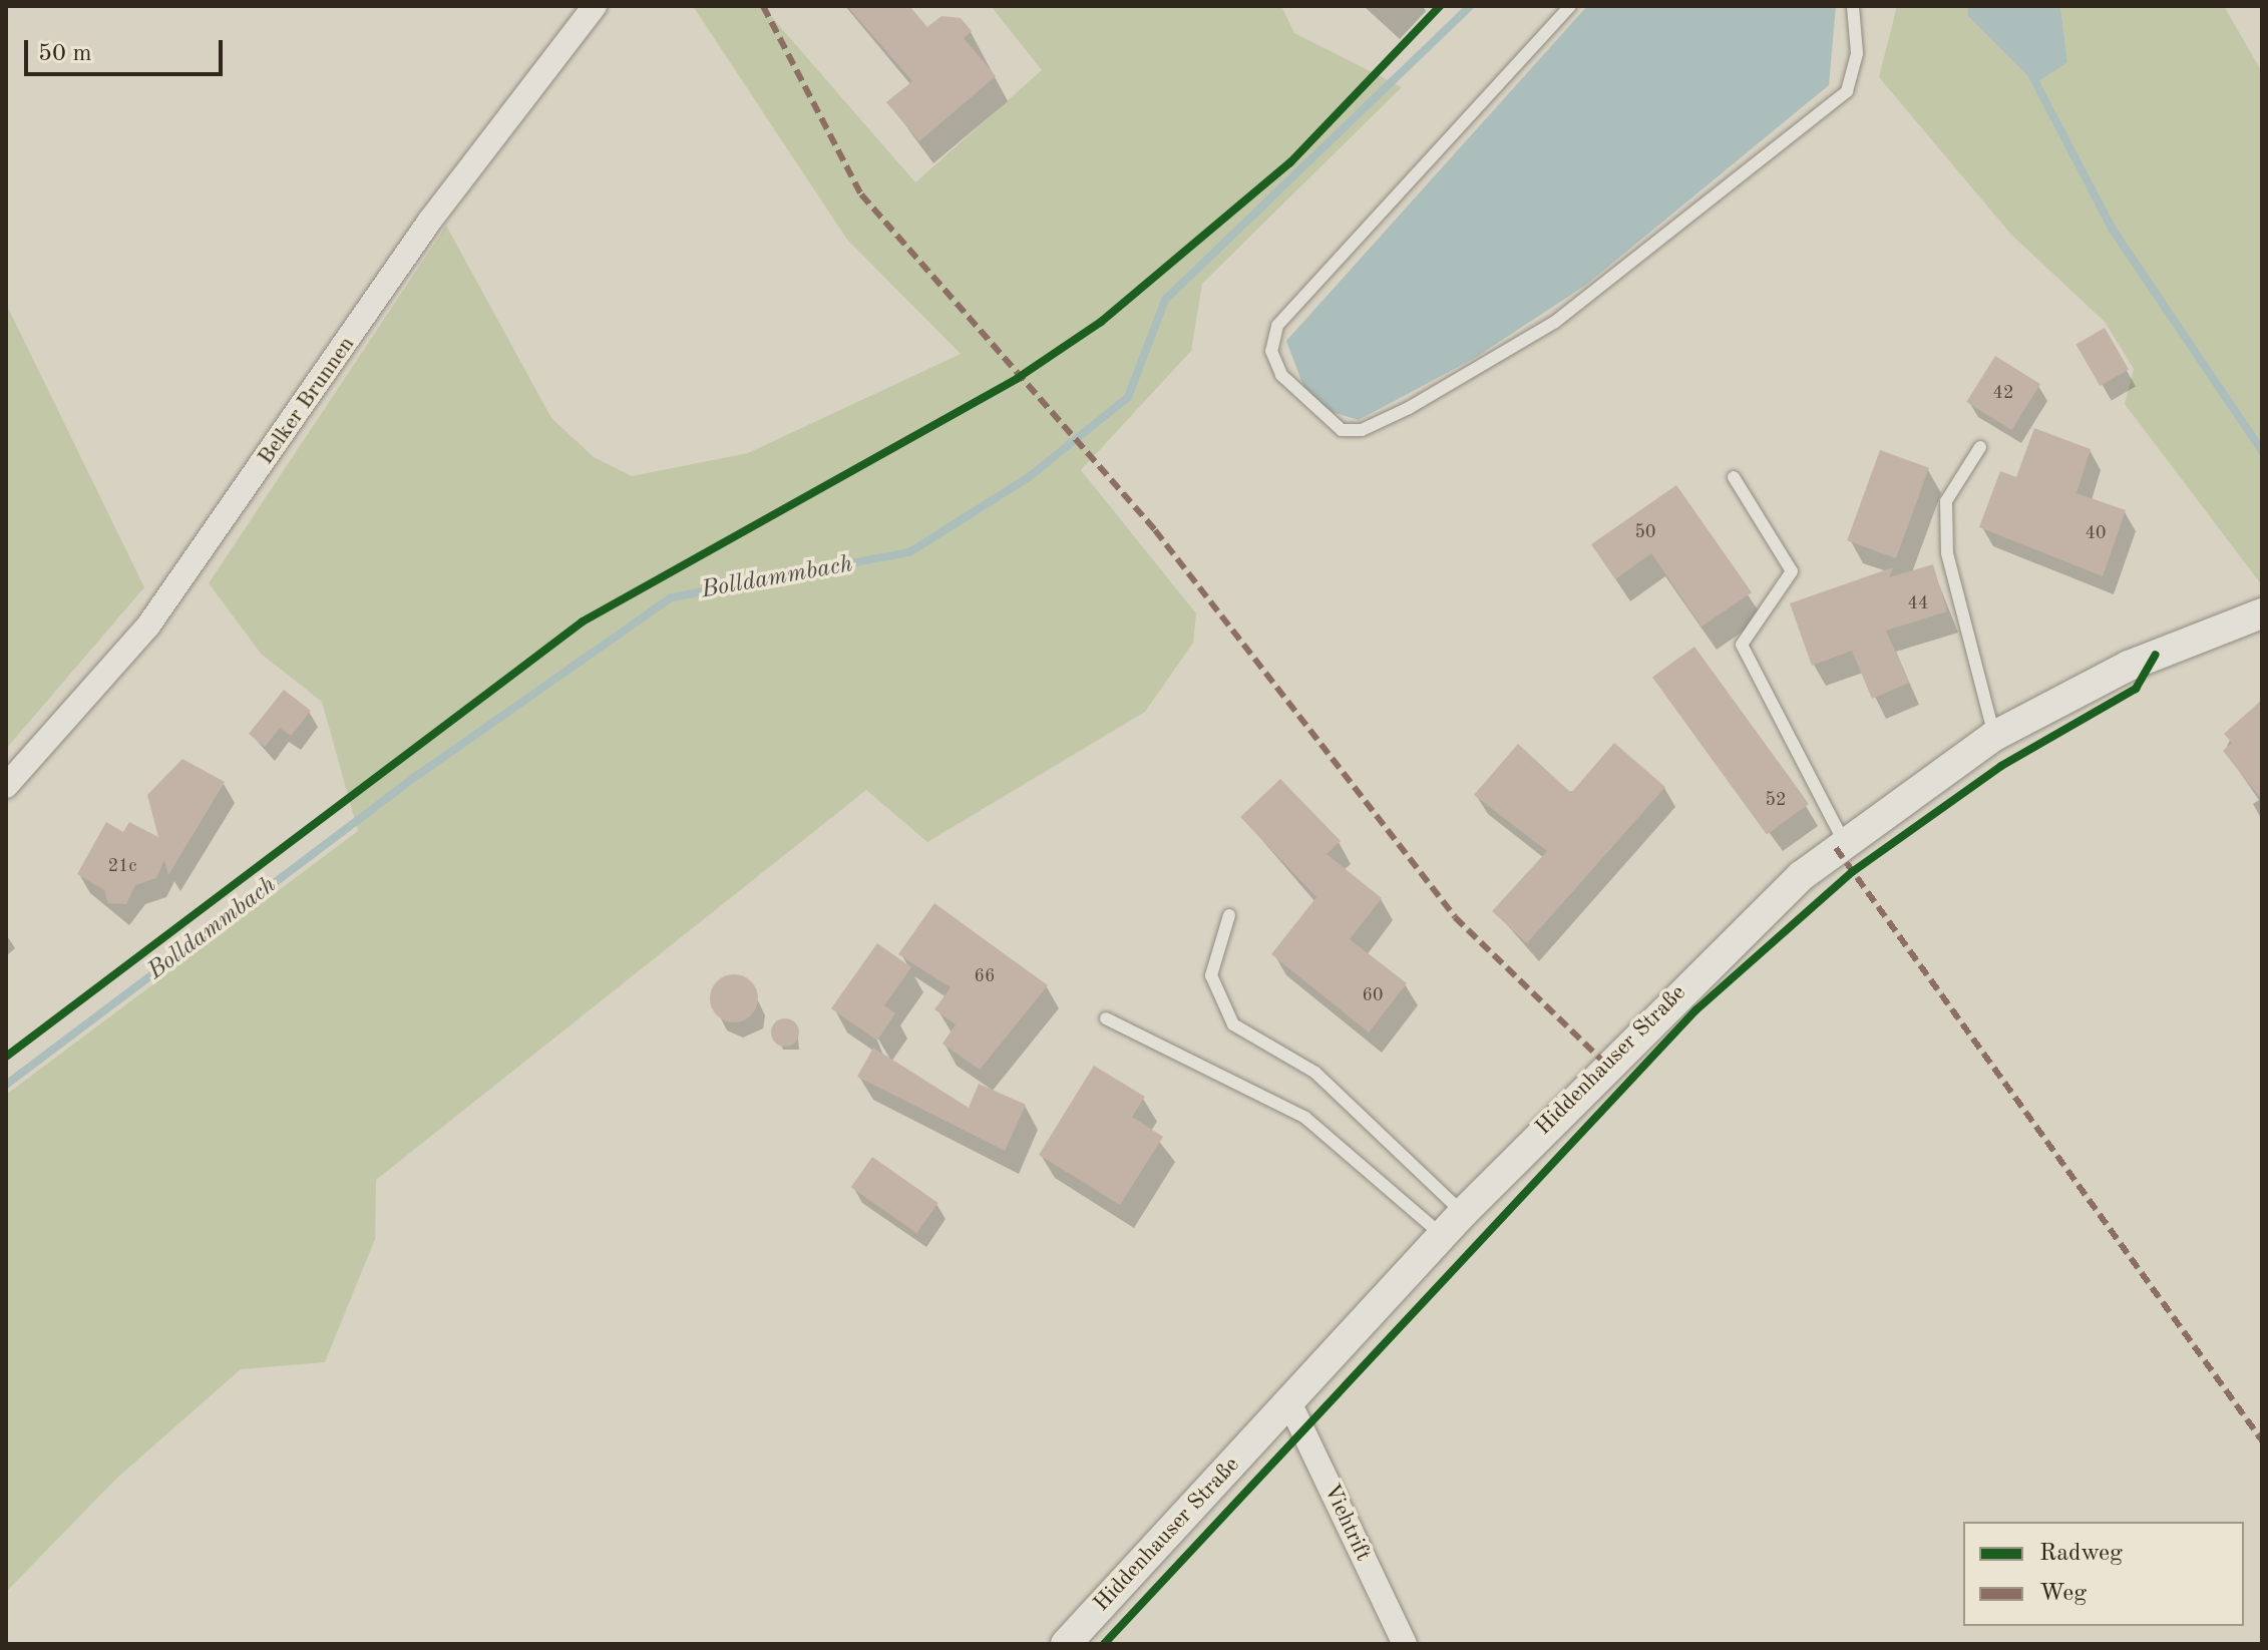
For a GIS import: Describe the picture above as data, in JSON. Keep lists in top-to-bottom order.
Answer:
{
  "streets": {
    "street": ["Belker Brunnen", "Hiddenhauser Straße", "Viehtrift"]
  },
  "crossings": [
    ["Hiddenhauser Straße", "Viehtrift"]
  ],
  "water": ["Bolldammbach"],
  "house_numbers": [
    "42",
    "50",
    "40",
    "44",
    "52",
    "21c",
    "66",
    "60"
  ],
  "legend": ["Radweg", "Weg"],
  "scale_bar": "50 m"
}
